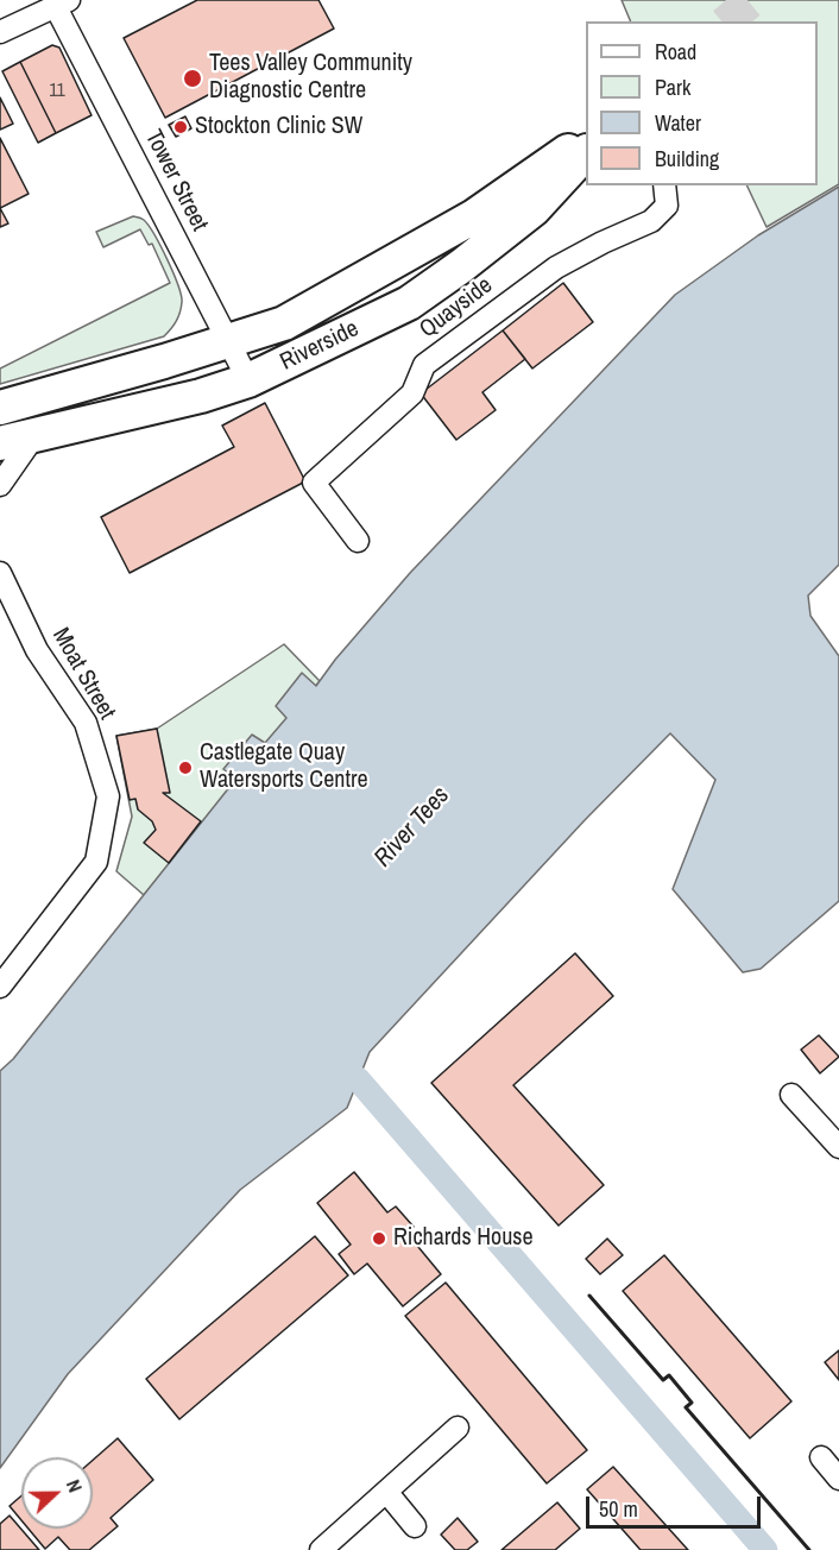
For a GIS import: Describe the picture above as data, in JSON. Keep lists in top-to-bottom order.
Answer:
{
  "streets": {
    "main road": ["Riverside"],
    "street": ["Tower Street", "Quayside", "Moat Street"]
  },
  "crossings": [
    ["Tower Street", "Riverside"]
  ],
  "water": ["River Tees"],
  "places": [
    "Tees Valley Community Diagnostic Centre",
    "Stockton Clinic SW",
    "Castlegate Quay Watersports Centre",
    "Richards House"
  ],
  "house_numbers": ["11"],
  "legend": [
    "Road",
    "Park",
    "Water",
    "Building"
  ],
  "scale_bar": "50 m",
  "north": "right"
}
